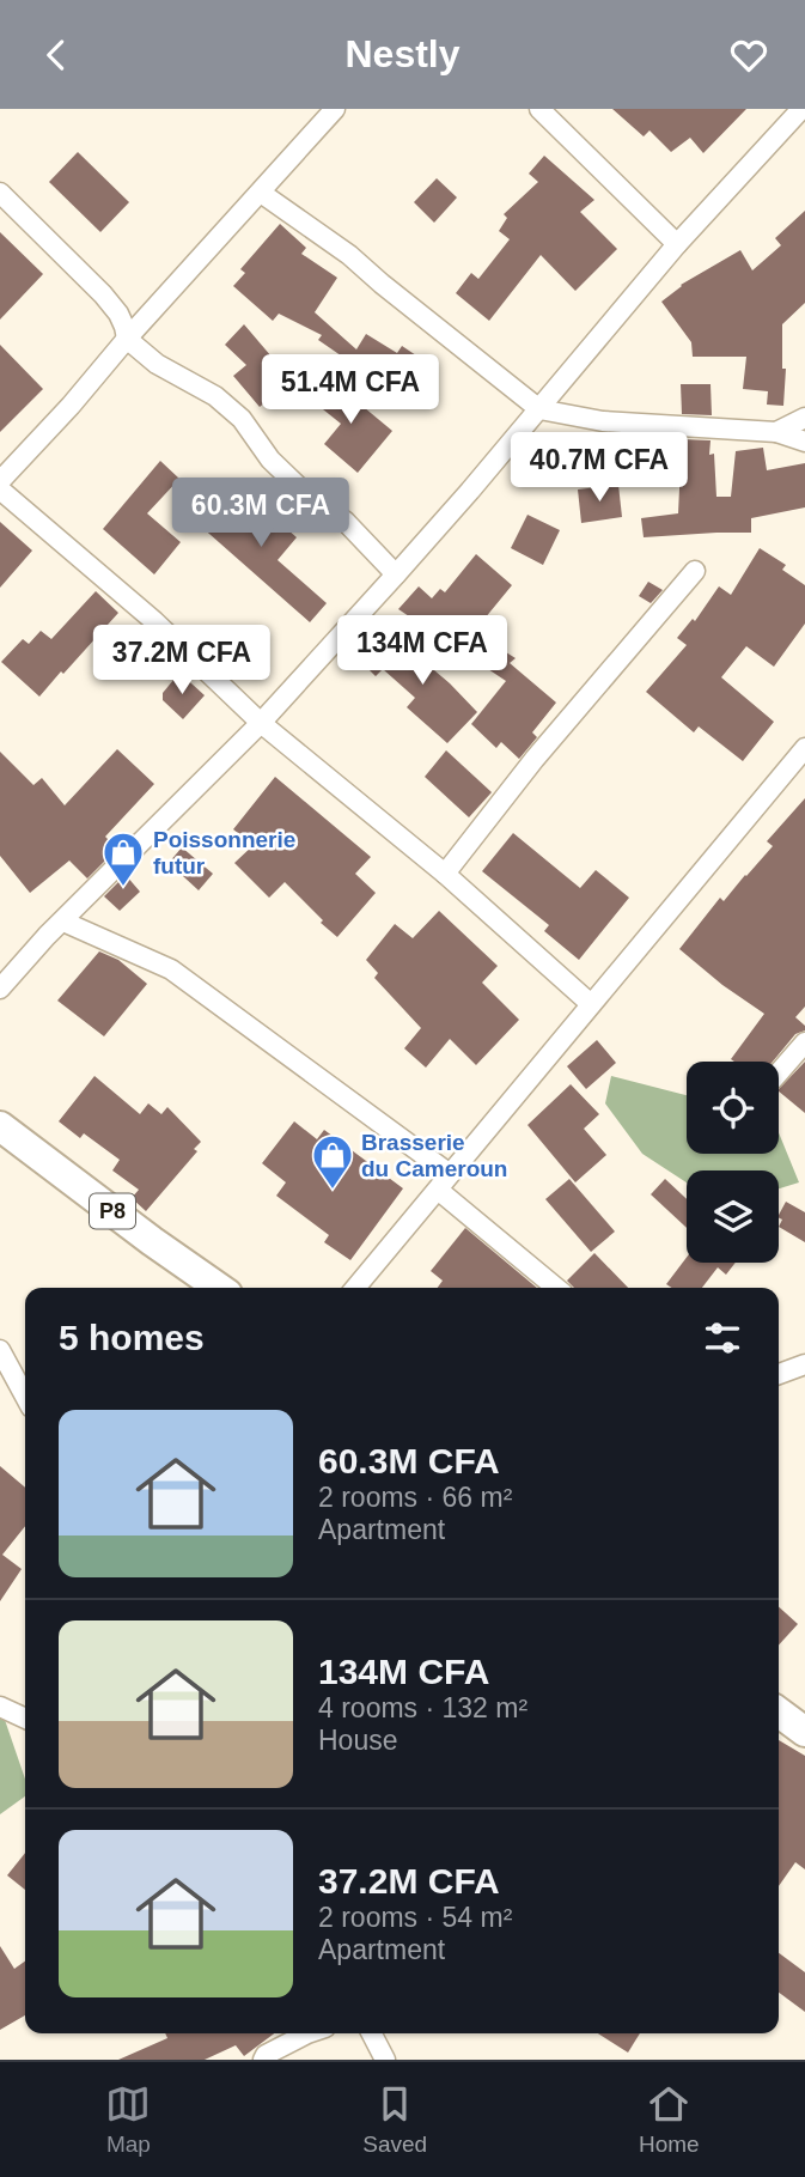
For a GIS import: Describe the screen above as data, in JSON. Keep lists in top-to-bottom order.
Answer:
{
  "streets": {
    "main road": ["P8"]
  },
  "places": {
    "shop": ["Poissonnerie futur", "Brasserie du Cameroun"]
  },
  "page": {
    "header": "Nestly",
    "price": [
      "51.4M CFA",
      "40.7M CFA",
      "60.3M CFA",
      "134M CFA",
      "37.2M CFA"
    ],
    "heading": "5 homes",
    "list": [
      {
        "name": "60.3M CFA",
        "note": "2 rooms · 66 m² · Apartment"
      },
      {
        "name": "134M CFA",
        "note": "4 rooms · 132 m² · House"
      },
      {
        "name": "37.2M CFA",
        "note": "2 rooms · 54 m² · Apartment"
      }
    ],
    "tabs": ["Map", "Saved", "Home"]
  }
}
